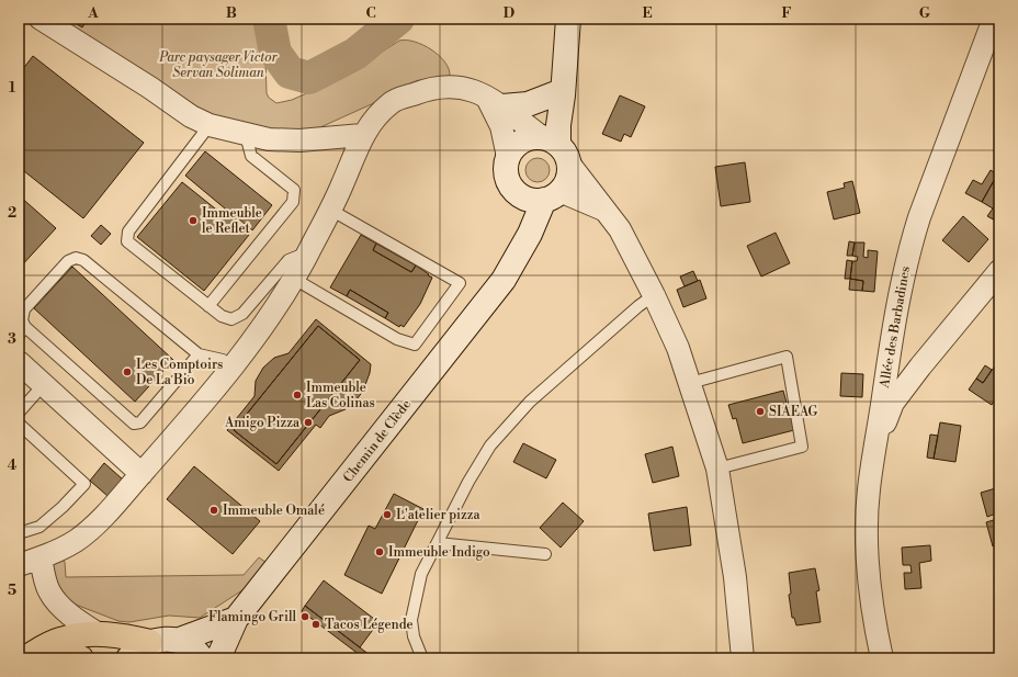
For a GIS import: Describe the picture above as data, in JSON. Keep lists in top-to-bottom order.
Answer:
{
  "streets": {
    "main road": ["Chemin de Clède"],
    "street": ["Allée des Barbadines"]
  },
  "parks": ["Parc paysager Victor Servan Soliman"],
  "places": [
    "Immeuble le Reflet",
    "Les Comptoirs De La Bio",
    "Immeuble Las Colinas",
    "SIAEAG",
    "Amigo Pizza",
    "Immeuble Omalé",
    "L'atelier pizza",
    "Immeuble Indigo",
    "Flamingo Grill",
    "Tacos Légende"
  ],
  "grid": {
    "columns": [
      "A",
      "B",
      "C",
      "D",
      "E",
      "F",
      "G"
    ],
    "rows": [
      "1",
      "2",
      "3",
      "4",
      "5"
    ]
  }
}
